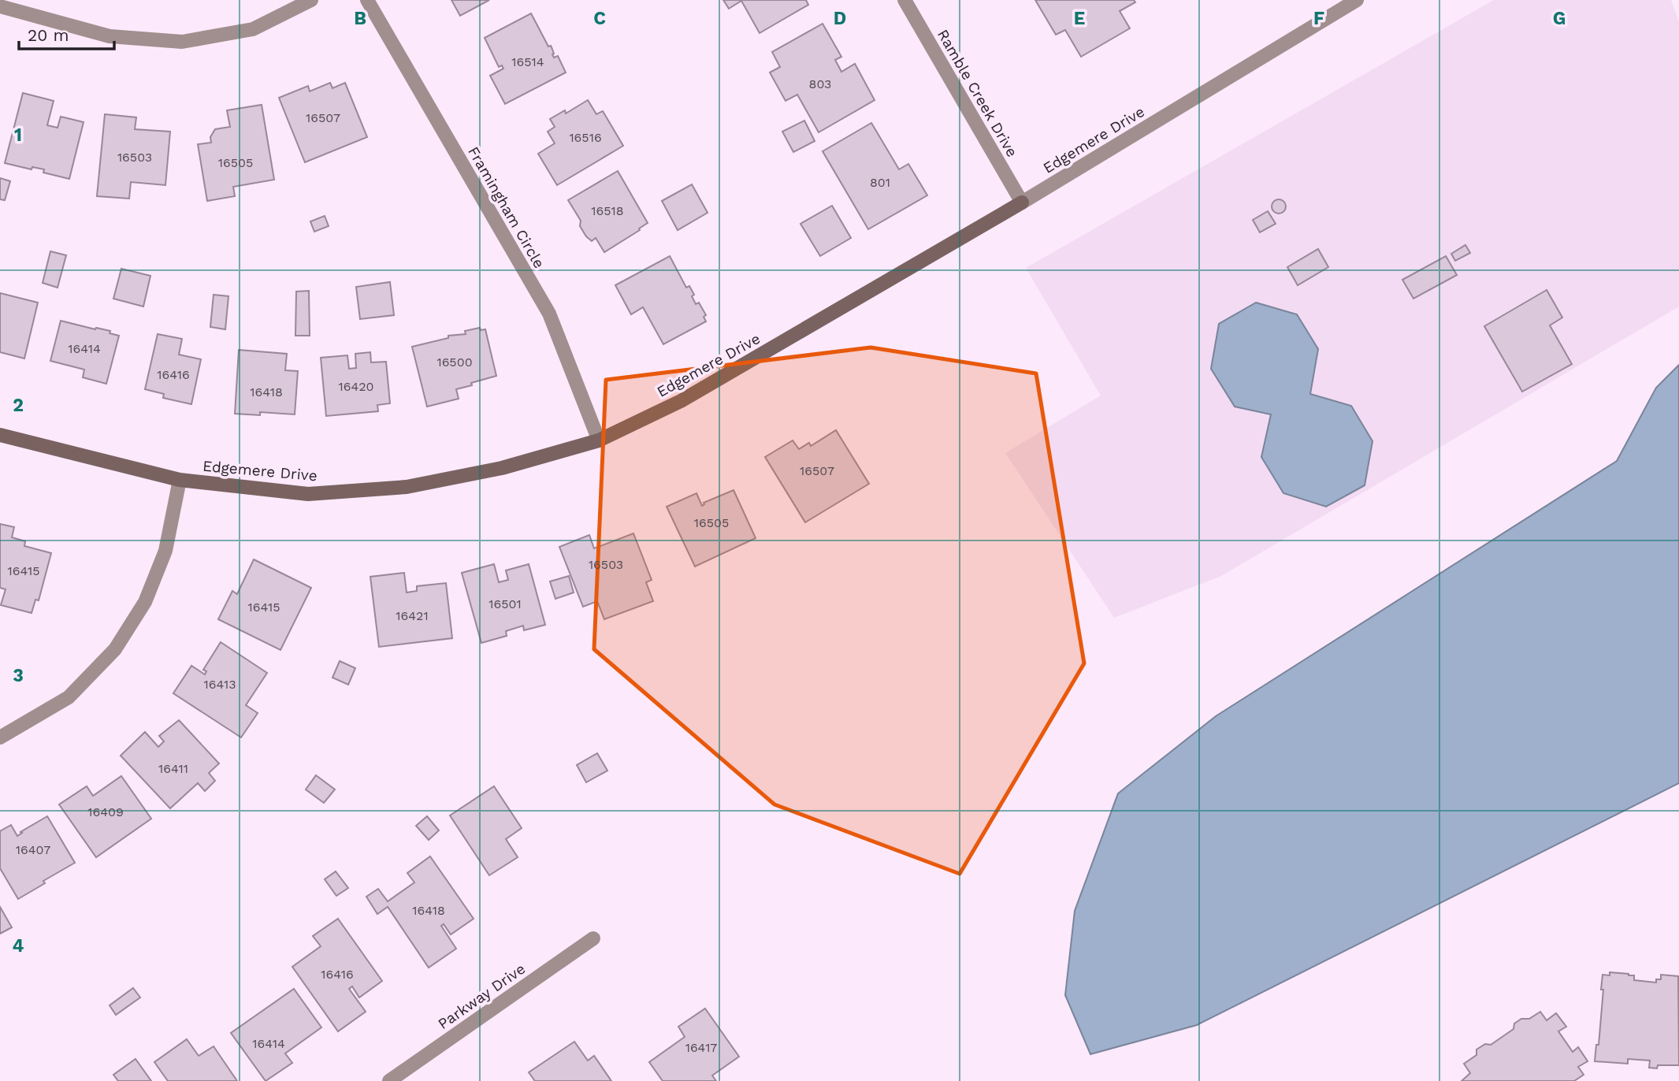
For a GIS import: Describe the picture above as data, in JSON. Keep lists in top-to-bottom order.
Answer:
{
  "streets": {
    "street": [
      "Ramble Creek Drive",
      "Edgemere Drive",
      "Framingham Circle",
      "Parkway Drive"
    ]
  },
  "crossings": [
    ["Ramble Creek Drive", "Edgemere Drive"],
    ["Edgemere Drive", "Framingham Circle"]
  ],
  "house_numbers": [
    "16514",
    "803",
    "16507",
    "16516",
    "16503",
    "16505",
    "801",
    "16518",
    "16414",
    "16500",
    "16416",
    "16420",
    "16418",
    "16507",
    "16505",
    "16503",
    "16415",
    "16501",
    "16415",
    "16421",
    "16413",
    "16411",
    "16409",
    "16407",
    "16418",
    "16416",
    "16414",
    "16417"
  ],
  "scale_bar": "20 m",
  "grid": {
    "columns": [
      "B",
      "C",
      "D",
      "E",
      "F",
      "G"
    ],
    "rows": [
      "1",
      "2",
      "3",
      "4"
    ]
  }
}
